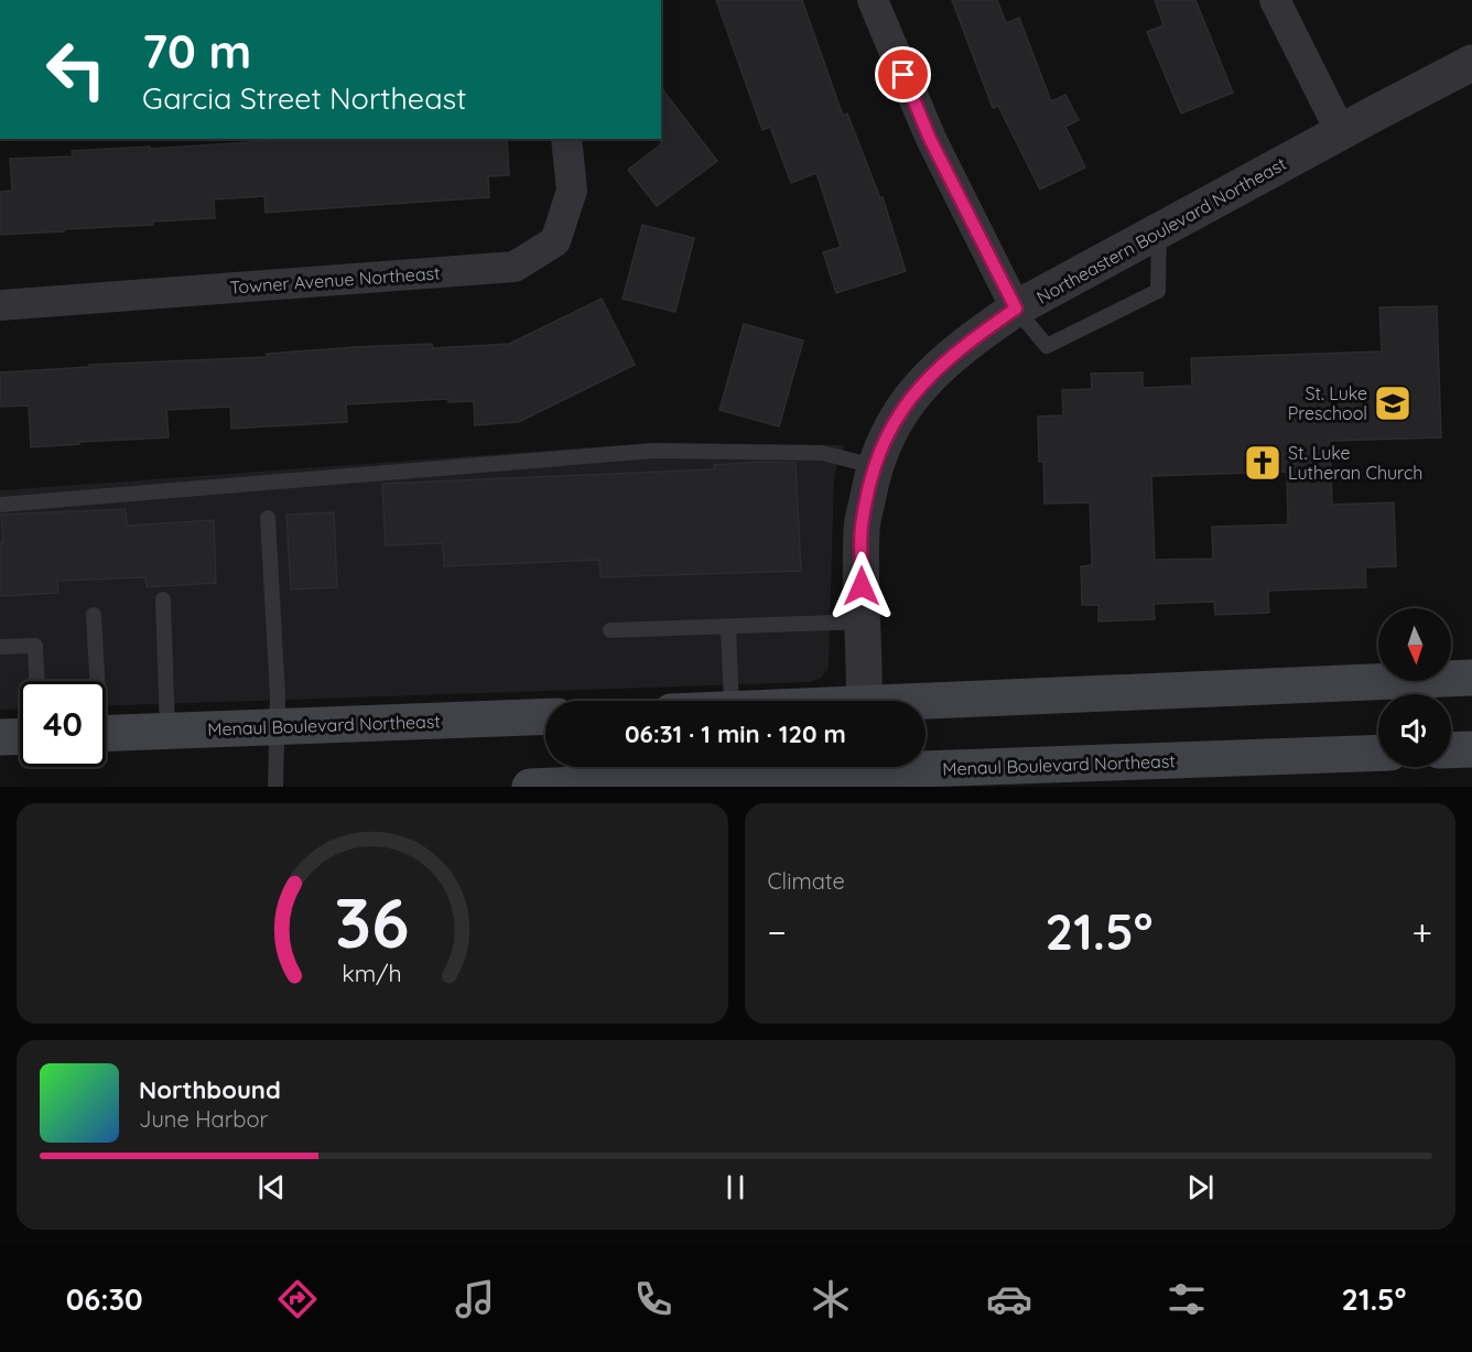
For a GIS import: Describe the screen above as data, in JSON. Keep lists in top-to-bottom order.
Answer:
{
  "streets": {
    "main road": ["Menaul Boulevard Northeast"],
    "street": ["Northeastern Boulevard Northeast", "Towner Avenue Northeast"]
  },
  "places": {
    "school or university": ["St. Luke Preschool"],
    "church": ["St. Luke Lutheran Church"]
  },
  "north": "bottom",
  "page": {
    "turn": ["70 m", "Garcia Street Northeast"],
    "limit": "40",
    "trip": "06:31 · 1 min · 120 m",
    "tile": "Climate",
    "heat": ["−", "21.5°", "+"],
    "song": ["Northbound", "June Harbor"],
    "tabs": ["06:30", "21.5°"],
    "gauge": ["36", "km/h"]
  }
}
